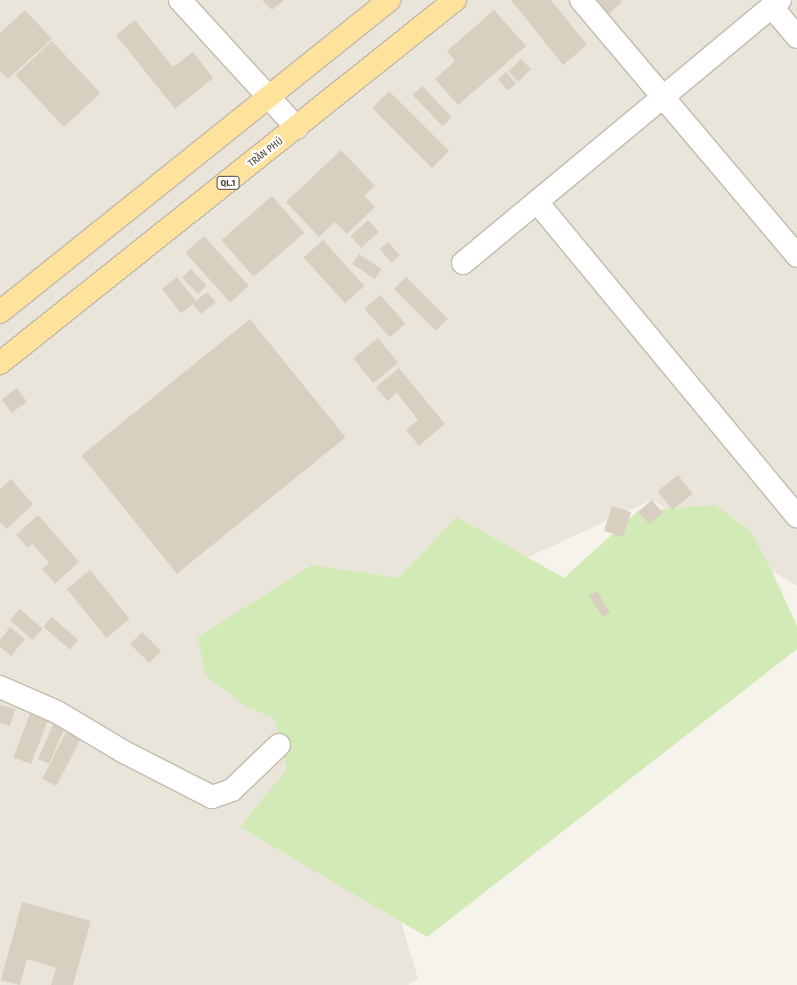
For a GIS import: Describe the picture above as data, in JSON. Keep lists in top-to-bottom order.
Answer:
{
  "streets": {
    "main road": ["TRẦN PHÚ", "QL.1"]
  }
}
